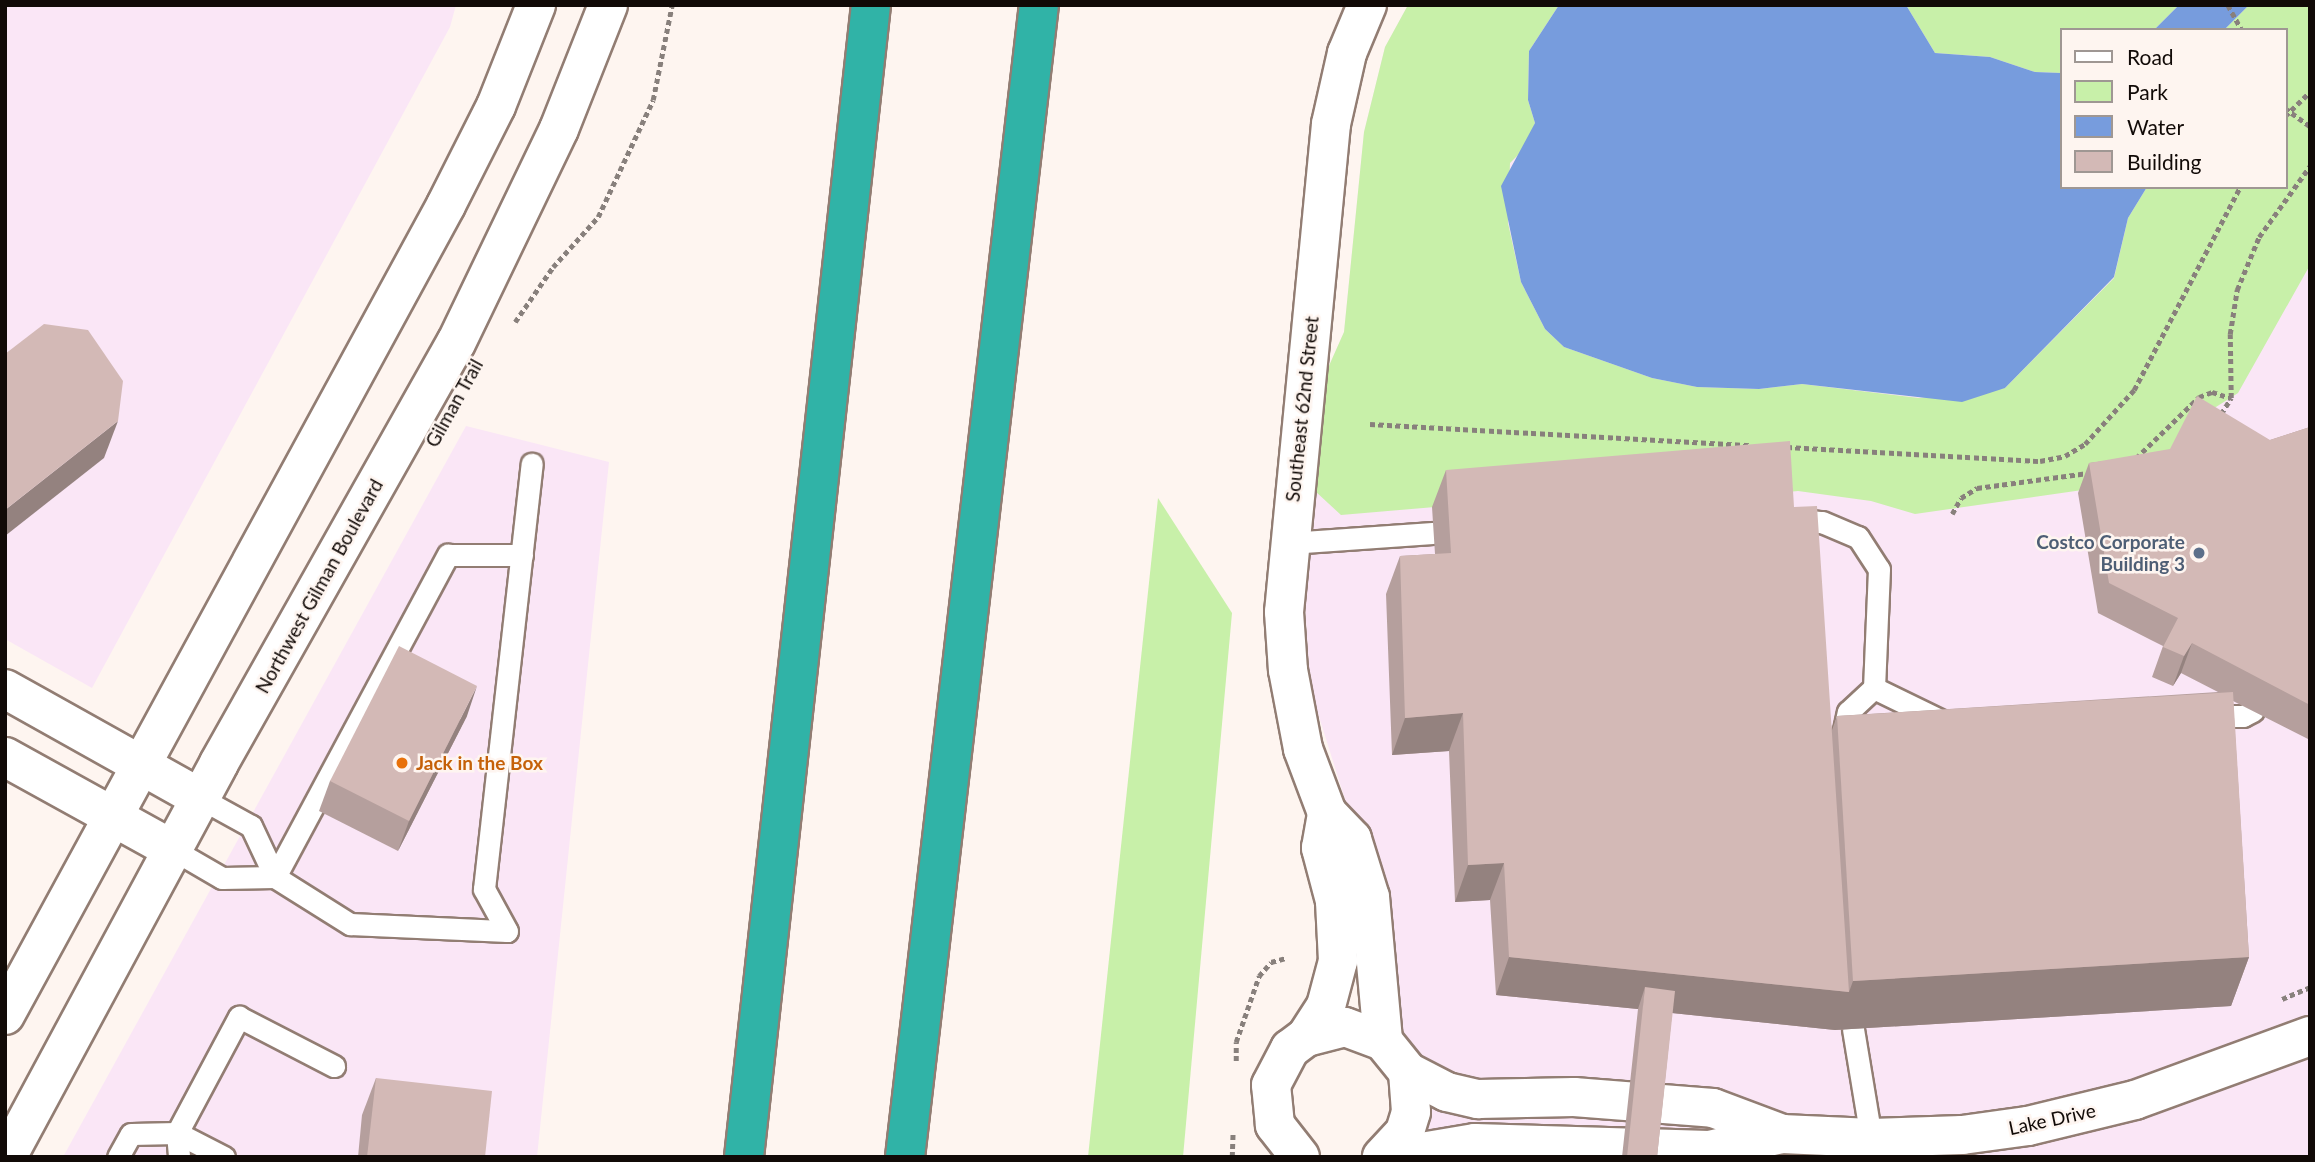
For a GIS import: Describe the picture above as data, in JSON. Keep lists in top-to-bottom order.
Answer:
{
  "streets": {
    "street": ["Southeast 62nd Street", "Northwest Gilman Boulevard", "Lake Drive"]
  },
  "places": ["Costco Corporate Building 3", "Jack in the Box"],
  "legend": [
    "Road",
    "Park",
    "Water",
    "Building"
  ]
}
